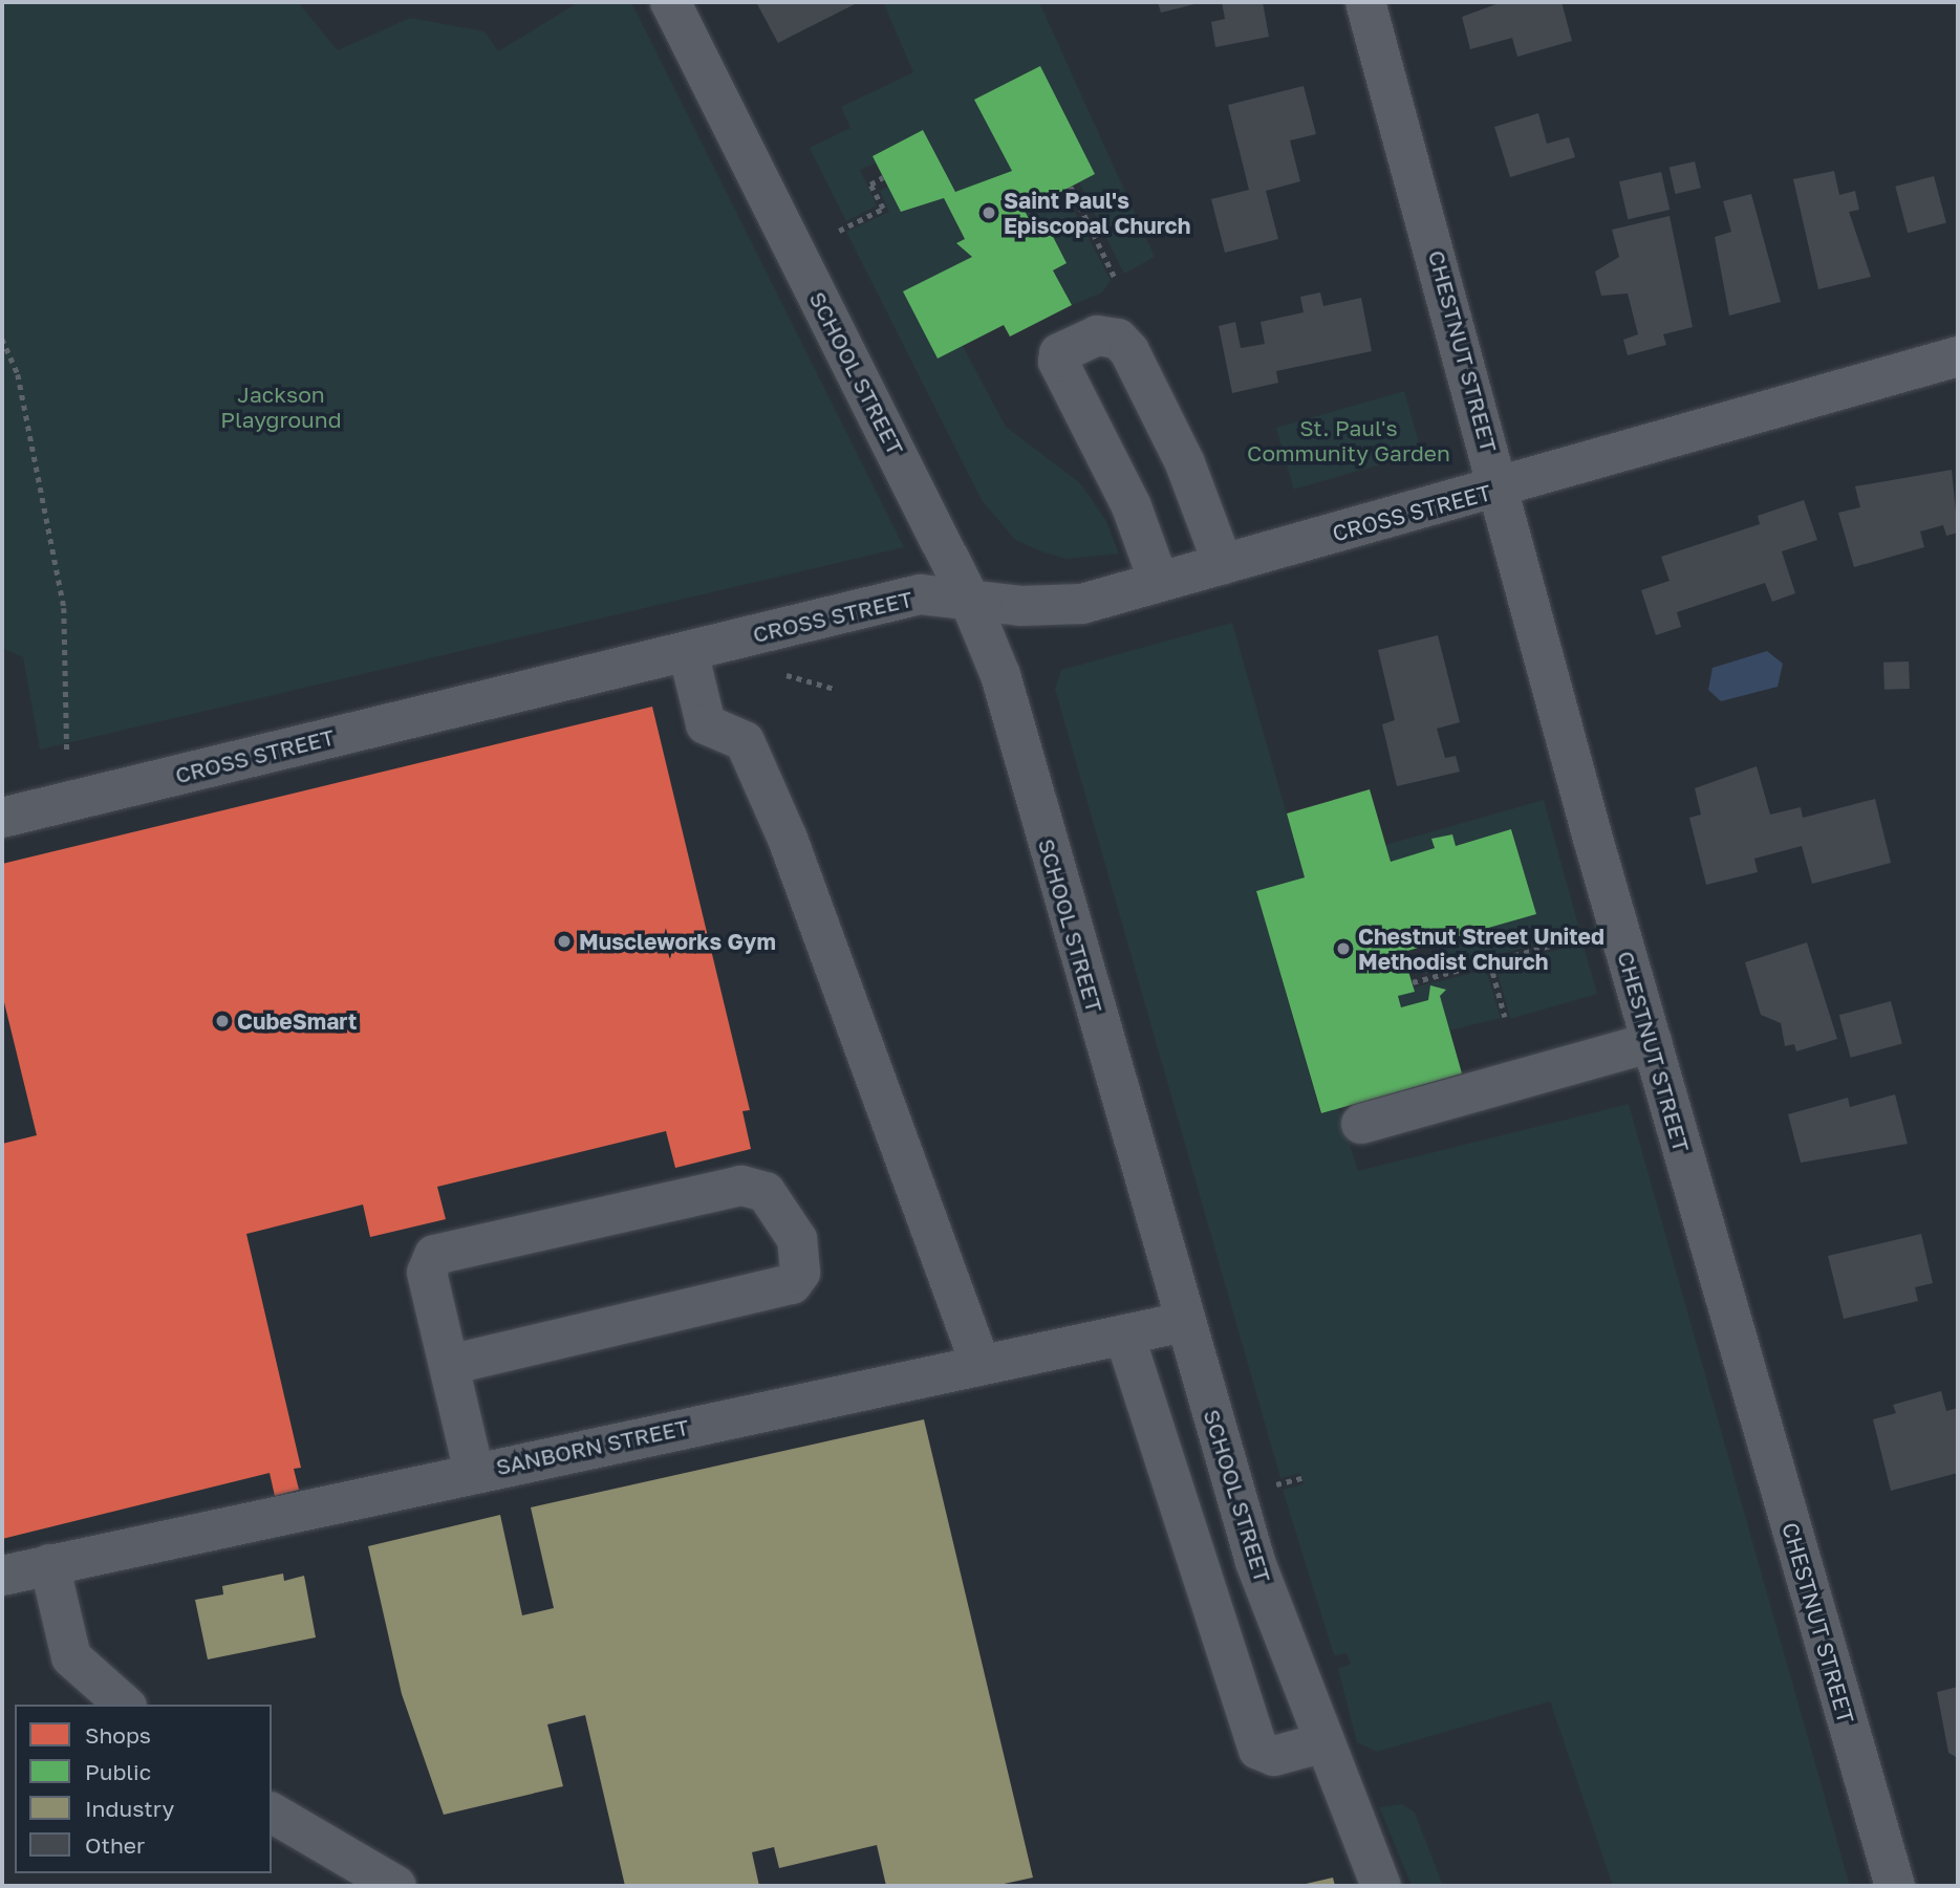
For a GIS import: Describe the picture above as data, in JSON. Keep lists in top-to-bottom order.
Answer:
{
  "streets": {
    "street": [
      "CHESTNUT STREET",
      "SCHOOL STREET",
      "CROSS STREET",
      "SANBORN STREET"
    ]
  },
  "crossings": [
    ["CHESTNUT STREET", "CROSS STREET"],
    ["SCHOOL STREET", "CROSS STREET"],
    ["SCHOOL STREET", "SANBORN STREET"]
  ],
  "parks": ["Jackson Playground", "St. Paul's Community Garden"],
  "places": [
    "Saint Paul's Episcopal Church",
    "Muscleworks Gym",
    "Chestnut Street United Methodist Church",
    "CubeSmart"
  ],
  "legend": [
    "Shops",
    "Public",
    "Industry",
    "Other"
  ]
}
